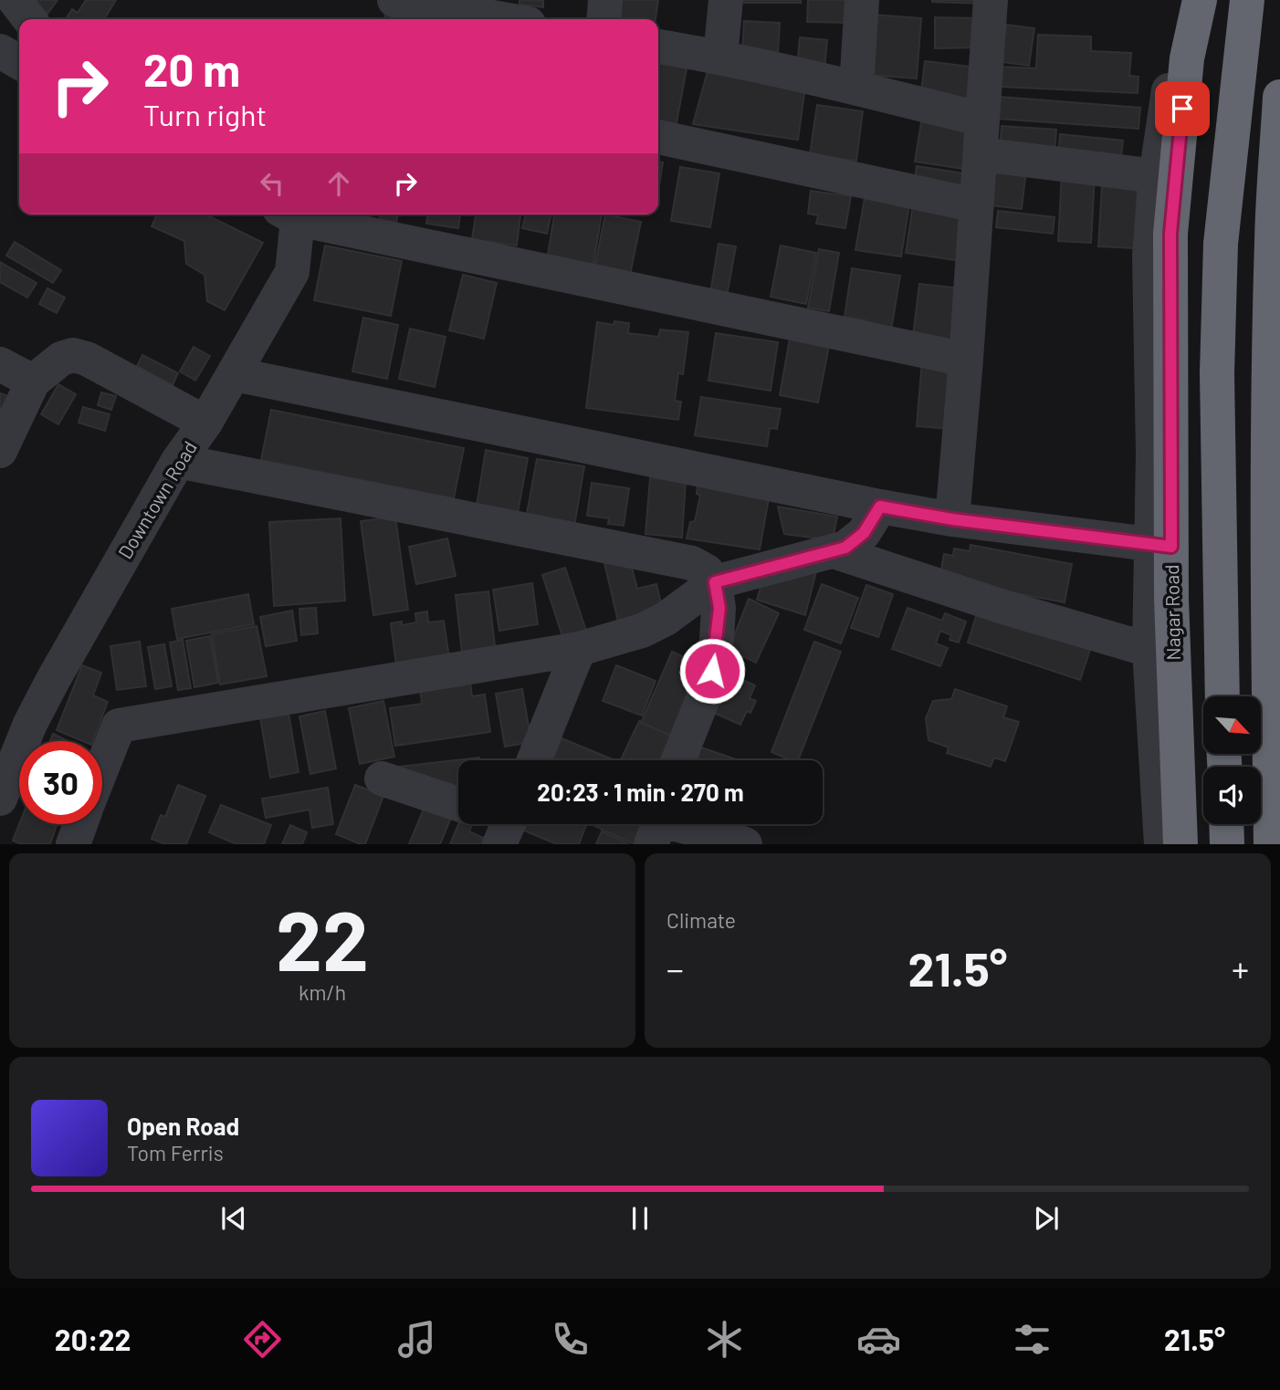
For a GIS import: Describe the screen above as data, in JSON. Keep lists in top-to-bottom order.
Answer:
{
  "streets": {
    "highway": ["Nagar Road"],
    "street": ["Downtown Road"]
  },
  "north": "bottom right",
  "page": {
    "turn": ["20 m", "Turn right"],
    "limit": "30",
    "trip": "20:23 · 1 min · 270 m",
    "tile": [
      ["22", "km/h"],
      "Climate"
    ],
    "heat": ["−", "21.5°", "+"],
    "song": ["Open Road", "Tom Ferris"],
    "tabs": ["20:22", "21.5°"]
  }
}
